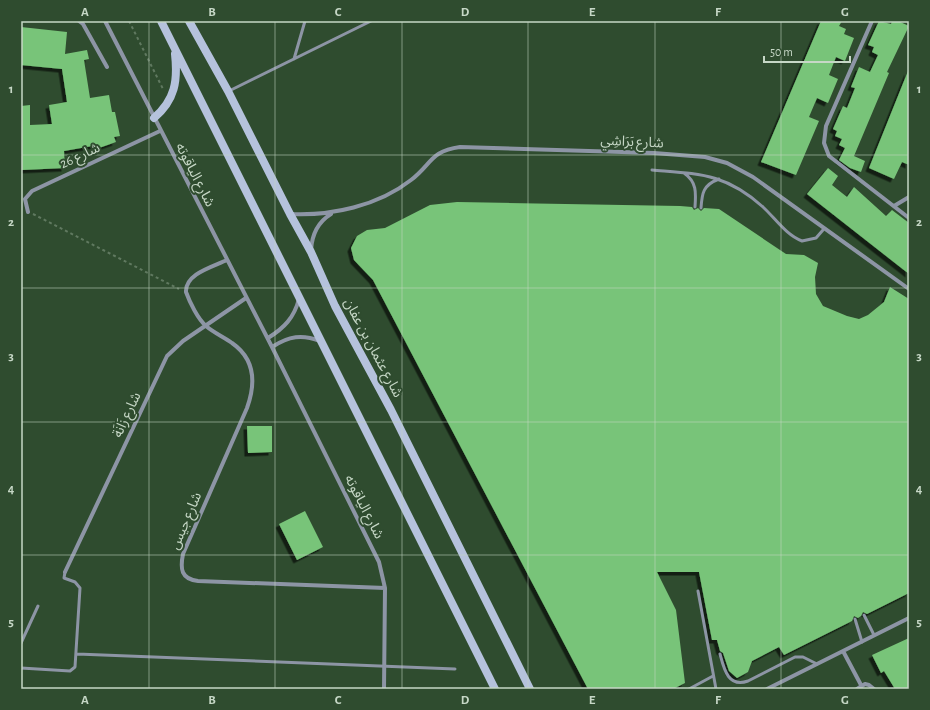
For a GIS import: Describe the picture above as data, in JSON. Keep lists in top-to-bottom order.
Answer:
{
  "streets": {
    "main road": ["شارع عثمان بن عفان"],
    "street": [
      "شارع بَرَاشِي",
      "شارع 26",
      "شارع الياقوته",
      "شارع زَانَة",
      "شارع جيس"
    ]
  },
  "crossings": [
    ["شارع بَرَاشِي", "شارع عثمان بن عفان"],
    ["شارع 26", "شارع الياقوته"],
    ["شارع الياقوته", "شارع زَانَة"],
    ["شارع الياقوته", "شارع جيس"],
    ["شارع زَانَة", "شارع جيس"]
  ],
  "scale_bar": "50 m",
  "grid": {
    "columns": [
      "A",
      "B",
      "C",
      "D",
      "E",
      "F",
      "G"
    ],
    "rows": [
      "1",
      "2",
      "3",
      "4",
      "5"
    ]
  }
}
